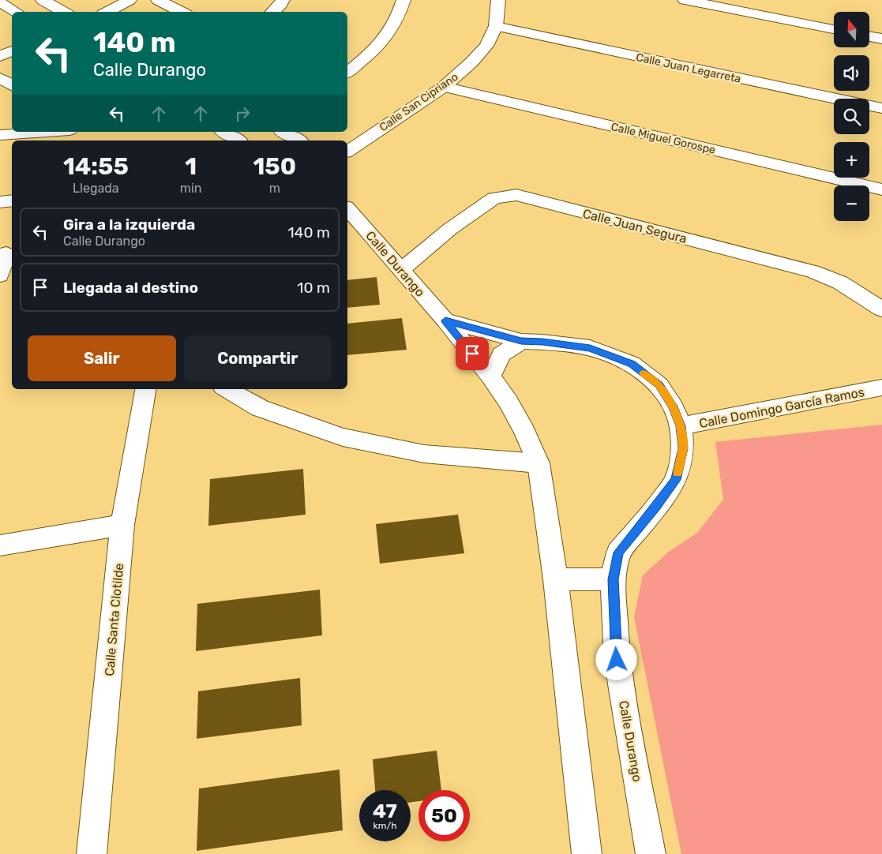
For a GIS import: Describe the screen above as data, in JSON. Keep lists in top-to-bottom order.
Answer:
{
  "streets": {
    "street": [
      "Calle Juan Legarreta",
      "Calle San Cipriano",
      "Calle Miguel Gorospe",
      "Calle Juan Segura",
      "Calle Durango",
      "Calle Domingo García Ramos",
      "Calle Santa Clotilde"
    ]
  },
  "crossings": [
    ["Calle Juan Legarreta", "Calle San Cipriano"],
    ["Calle San Cipriano", "Calle Miguel Gorospe"],
    ["Calle Juan Segura", "Calle Durango"],
    ["Calle Durango", "Calle Domingo García Ramos"]
  ],
  "north": "top",
  "page": {
    "map_buttons": ["+", "−"],
    "turn": ["140 m", "Calle Durango"],
    "eta": [
      "14:55",
      "Llegada",
      "1",
      "min",
      "150",
      "m"
    ],
    "list": [
      {
        "name": "Gira a la izquierda",
        "note": "Calle Durango",
        "value": "140 m"
      },
      {
        "name": "Llegada al destino",
        "value": "10 m"
      }
    ],
    "buttons": ["Salir", "Compartir"],
    "speed": "47 km/h",
    "limit": "50"
  }
}
